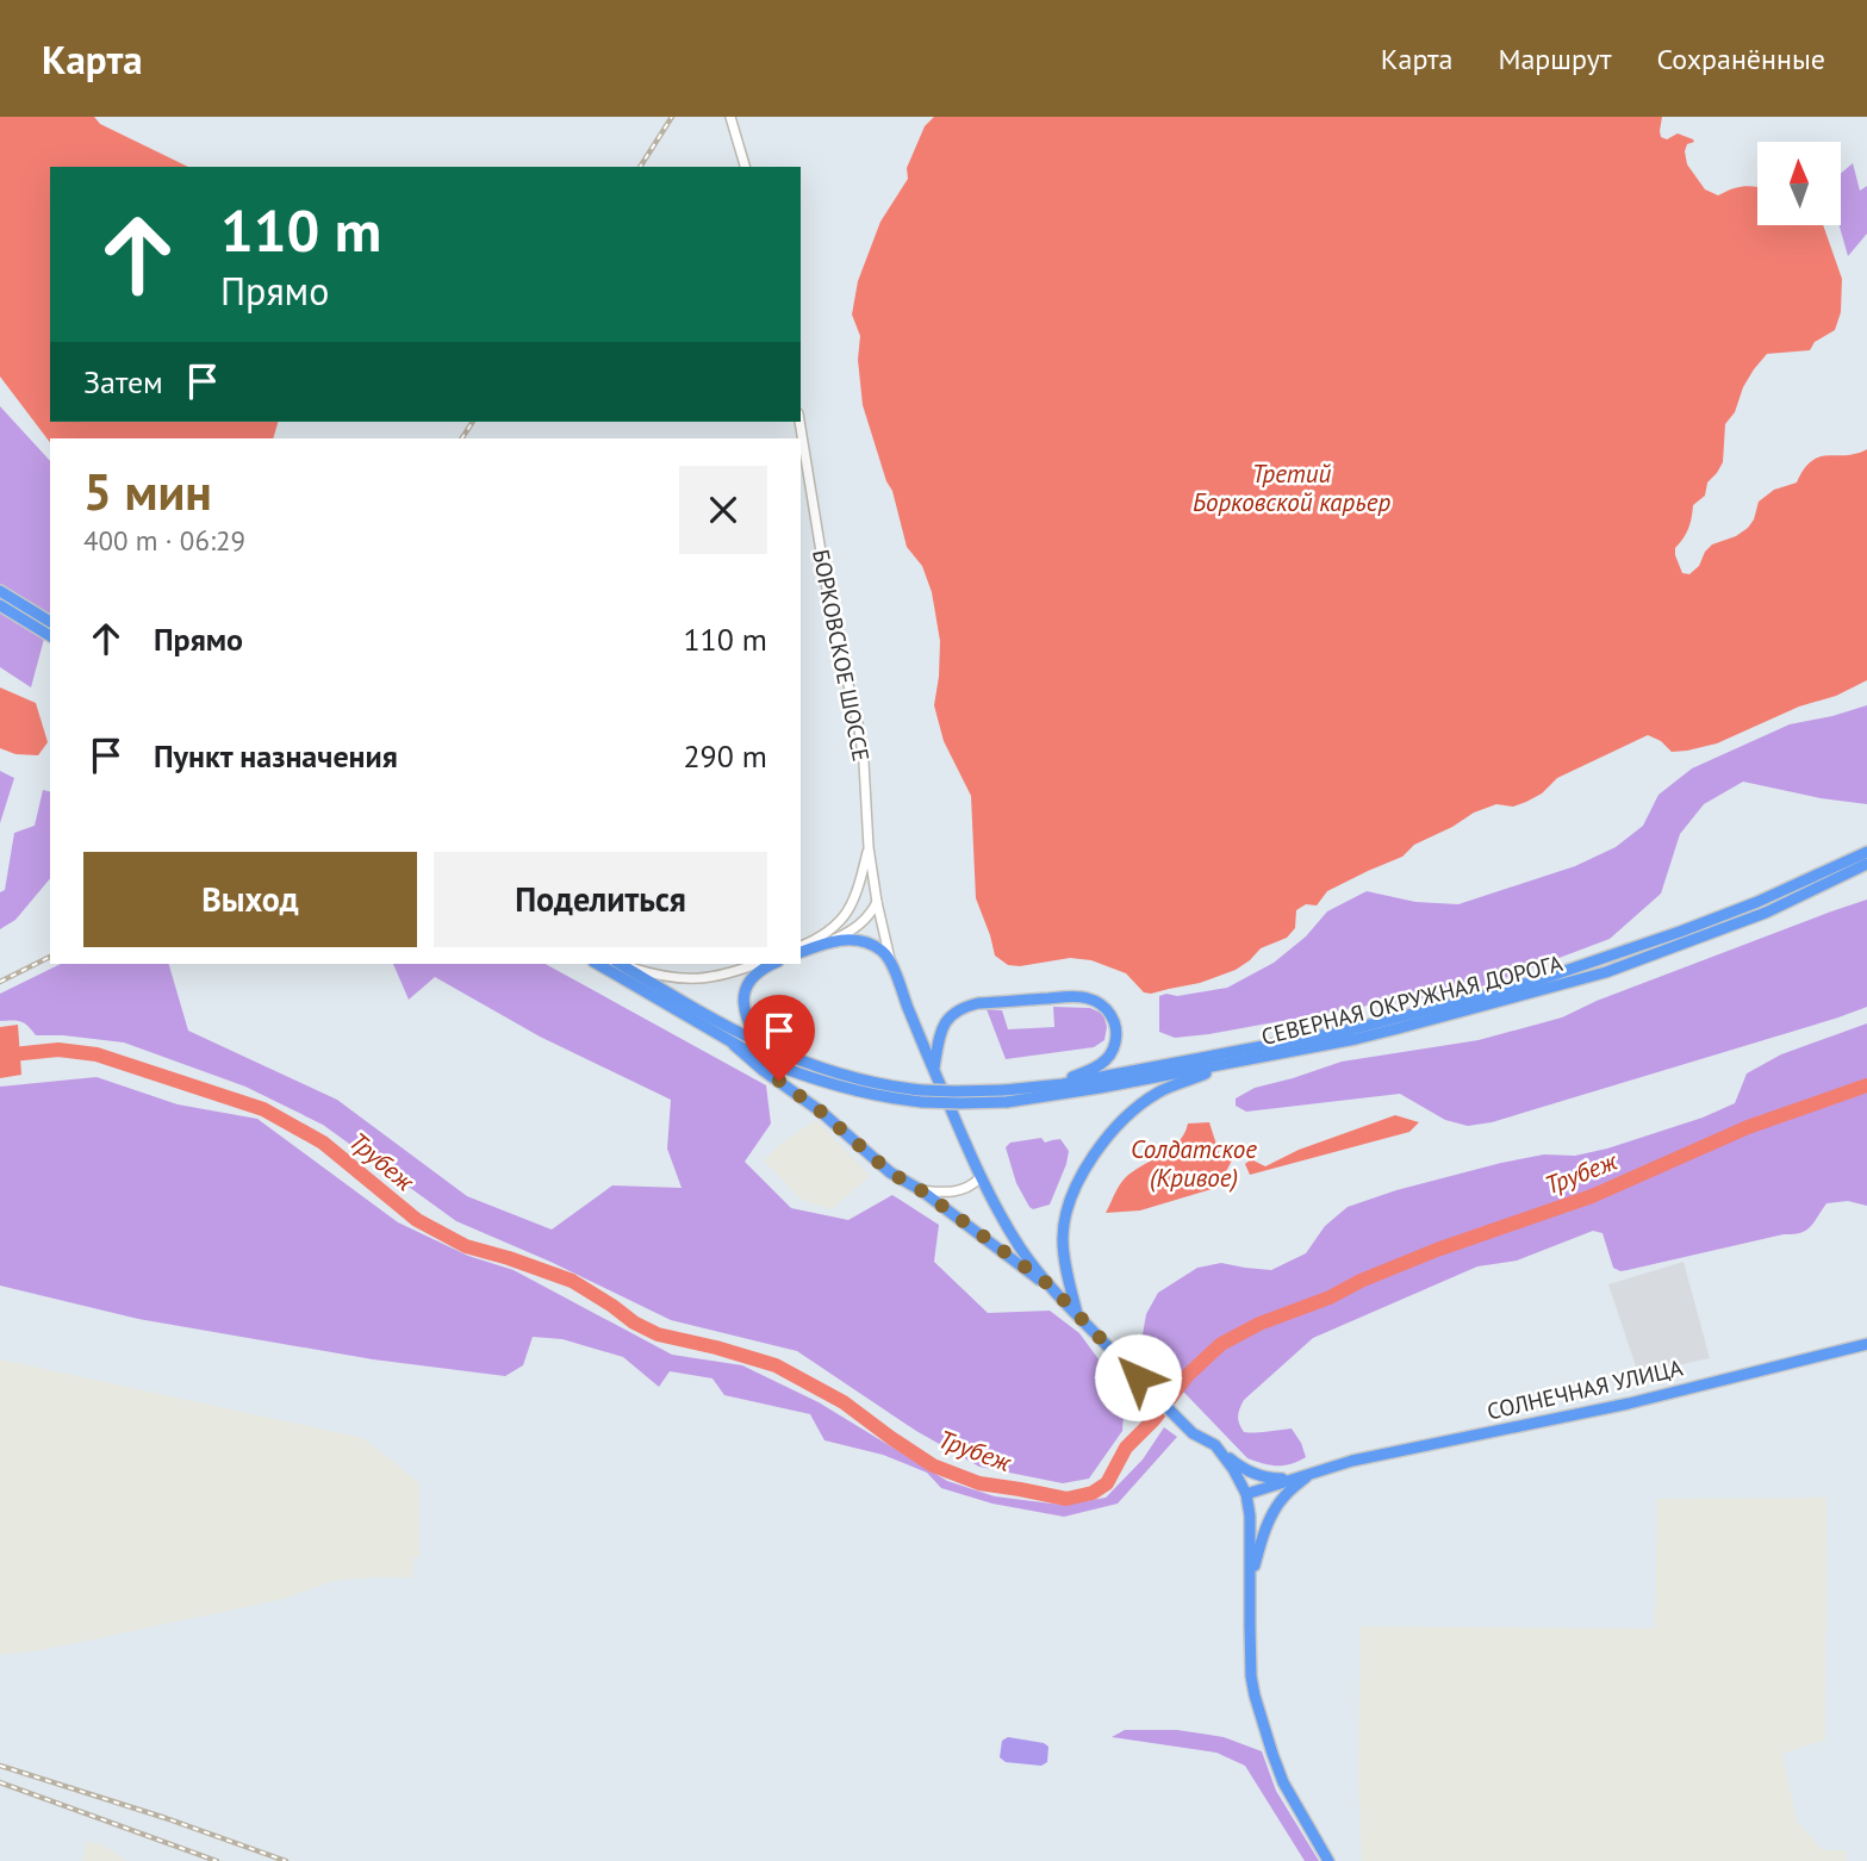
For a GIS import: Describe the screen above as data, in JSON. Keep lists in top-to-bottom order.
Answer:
{
  "streets": {
    "main road": ["СЕВЕРНАЯ ОКРУЖНАЯ ДОРОГА", "СОЛНЕЧНАЯ УЛИЦА"],
    "street": ["БОРКОВСКОЕ ШОССЕ"]
  },
  "water": ["Третий Борковской карьер", "Солдатское (Кривое)", "Трубеж"],
  "north": "top",
  "page": {
    "header": "Карта",
    "nav": ["Карта", "Маршрут", "Сохранённые"],
    "turn": ["110 m", "Прямо"],
    "then": "Затем",
    "heading": ["5 мин", "400 m · 06:29"],
    "list": [
      {
        "name": "Прямо",
        "value": "110 m"
      },
      {
        "name": "Пункт назначения",
        "value": "290 m"
      }
    ],
    "buttons": ["Выход", "Поделиться"]
  }
}
